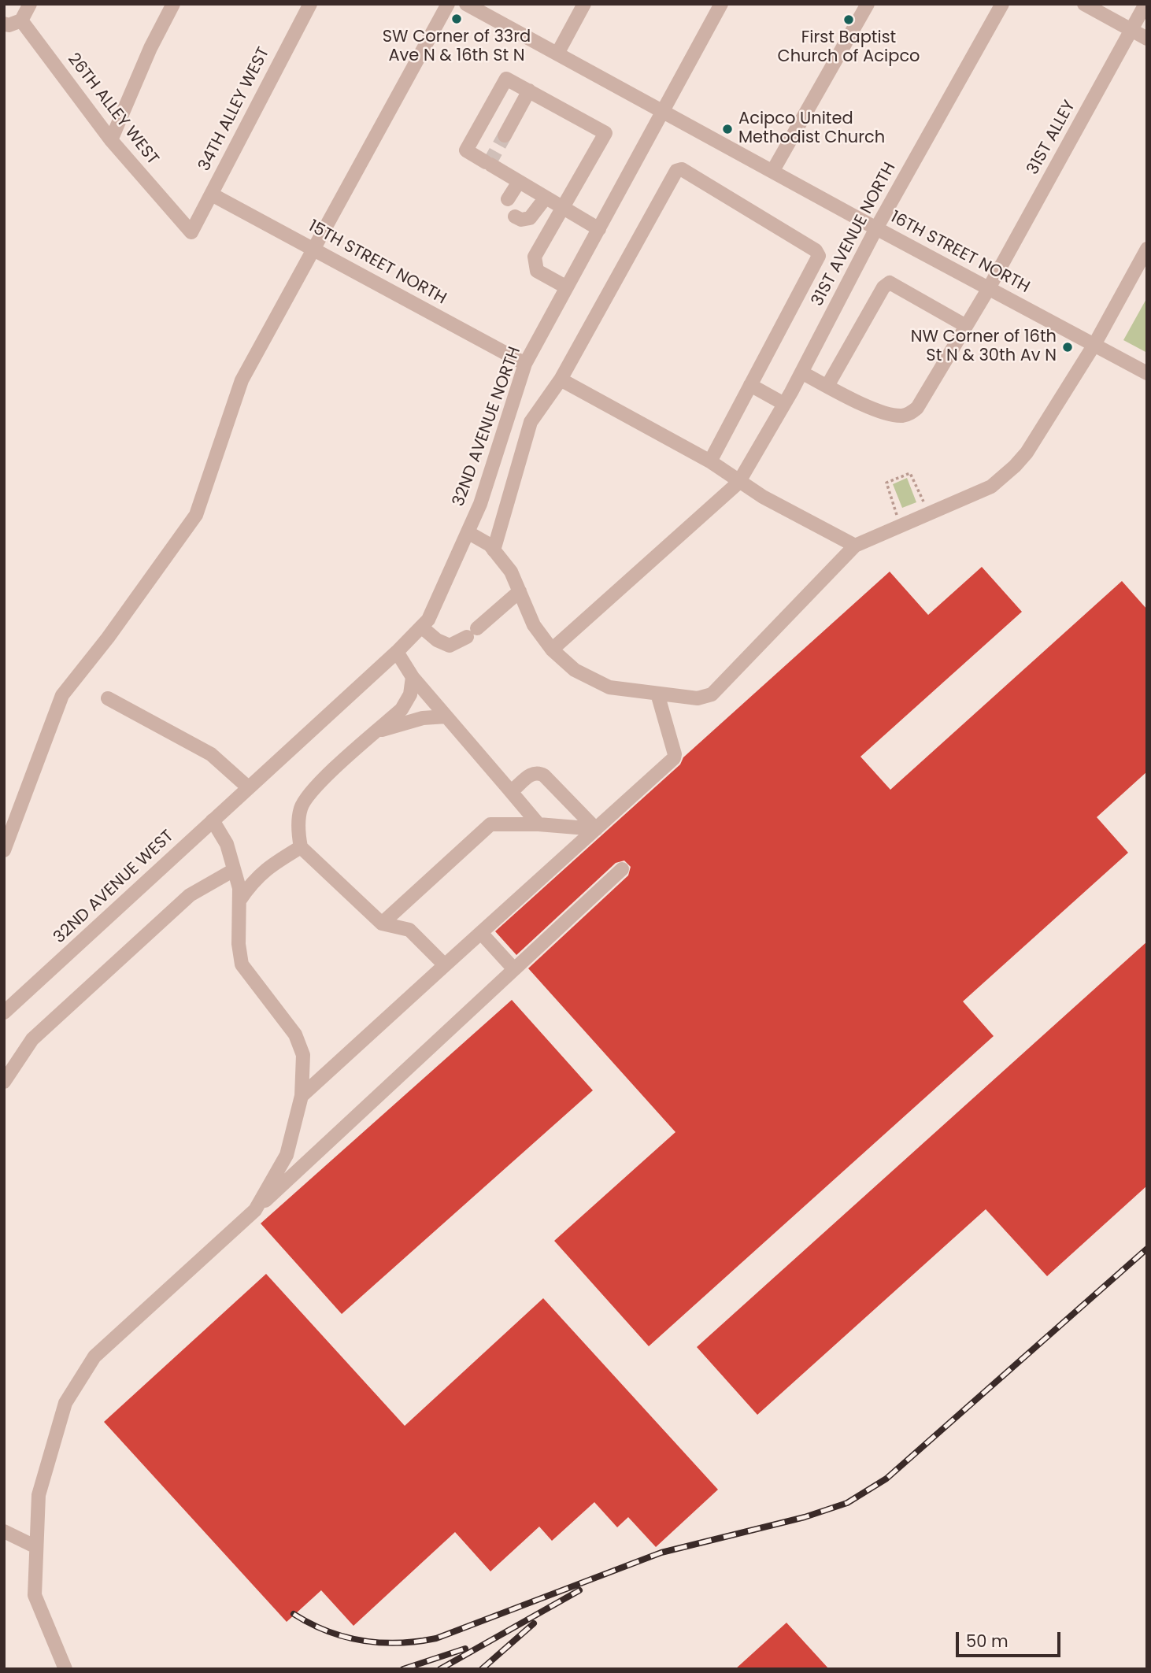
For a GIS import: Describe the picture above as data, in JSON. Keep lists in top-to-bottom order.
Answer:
{
  "streets": {
    "street": [
      "26TH ALLEY WEST",
      "34TH ALLEY WEST",
      "31ST ALLEY",
      "31ST AVENUE NORTH",
      "16TH STREET NORTH",
      "15TH STREET NORTH",
      "32ND AVENUE NORTH",
      "32ND AVENUE WEST"
    ]
  },
  "crossings": [
    ["26TH ALLEY WEST", "34TH ALLEY WEST"],
    ["34TH ALLEY WEST", "15TH STREET NORTH"],
    ["31ST ALLEY", "16TH STREET NORTH"],
    ["31ST AVENUE NORTH", "16TH STREET NORTH"],
    ["16TH STREET NORTH", "32ND AVENUE NORTH"],
    ["15TH STREET NORTH", "32ND AVENUE NORTH"],
    ["32ND AVENUE NORTH", "32ND AVENUE WEST"]
  ],
  "places": [
    "SW Corner of 33rd Ave N & 16th St N",
    "First Baptist Church of Acipco",
    "Acipco United Methodist Church",
    "NW Corner of 16th St N & 30th Av N"
  ],
  "scale_bar": "50 m"
}
